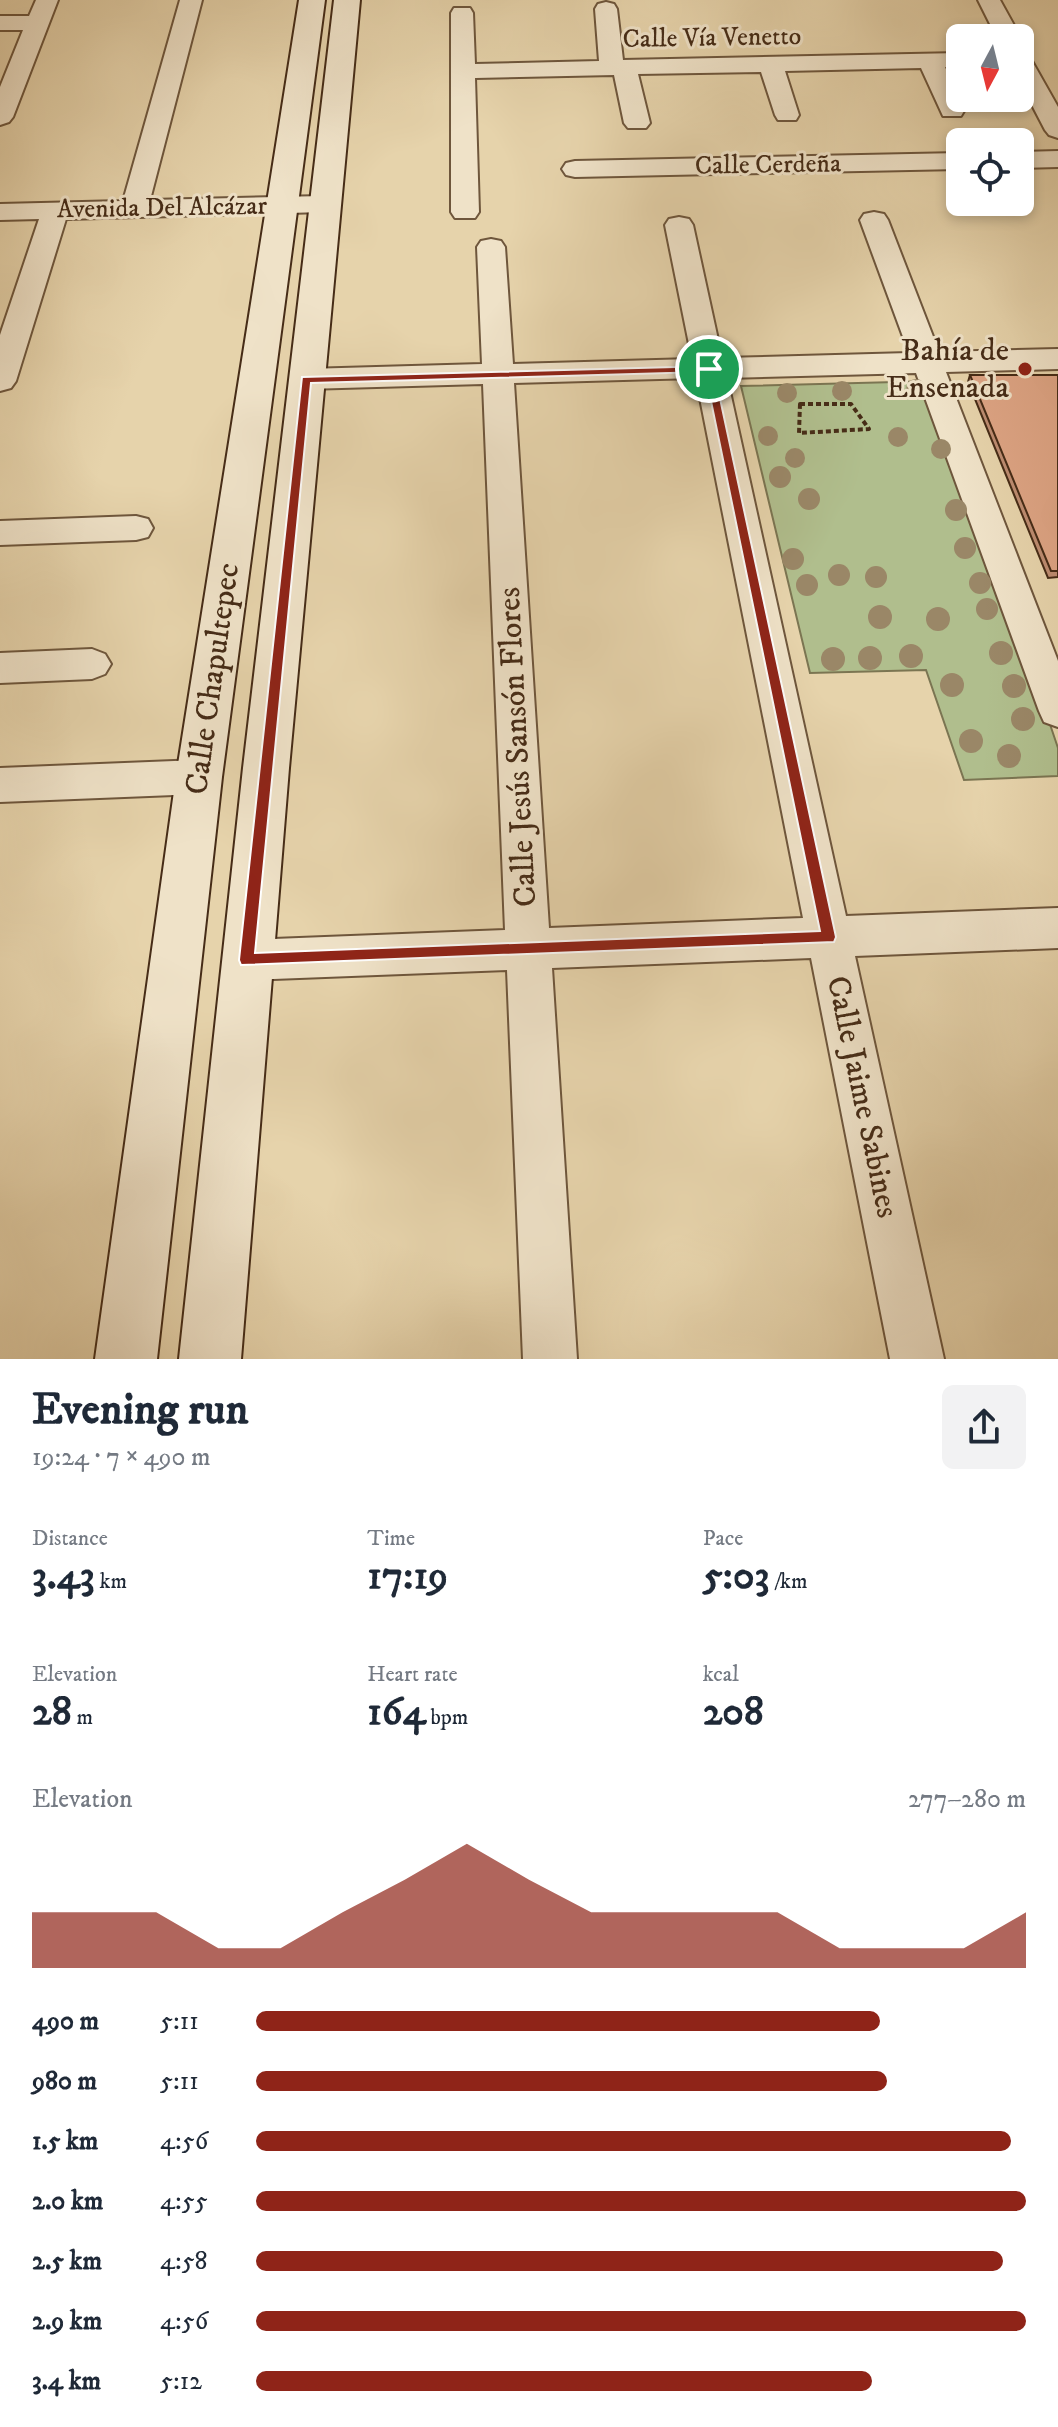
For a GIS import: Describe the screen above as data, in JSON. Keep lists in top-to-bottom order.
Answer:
{
  "streets": {
    "main road": ["Calle Chapultepec"],
    "street": [
      "Calle Vía Venetto",
      "Calle Cerdeña",
      "Avenida Del Alcázar",
      "Calle Jesús Sansón Flores",
      "Calle Jaime Sabines"
    ]
  },
  "crossings": [
    ["Avenida Del Alcázar", "Calle Chapultepec"]
  ],
  "places": ["Bahía de Ensenada"],
  "north": "bottom",
  "page": {
    "heading": ["Evening run", "19:24 · 7 × 490 m"],
    "stats": [
      ["Distance", "3.43 km"],
      ["Time", "17:19"],
      ["Pace", "5:03 /km"],
      ["Elevation", "28 m"],
      ["Heart rate", "164 bpm"],
      ["kcal", "208"]
    ],
    "chart": ["Elevation", "277–280 m"],
    "list": [
      {
        "name": "490 m",
        "note": "5:11"
      },
      {
        "name": "980 m",
        "note": "5:11"
      },
      {
        "name": "1.5 km",
        "note": "4:56"
      },
      {
        "name": "2.0 km",
        "note": "4:55"
      },
      {
        "name": "2.5 km",
        "note": "4:58"
      },
      {
        "name": "2.9 km",
        "note": "4:56"
      },
      {
        "name": "3.4 km",
        "note": "5:12"
      }
    ]
  }
}
